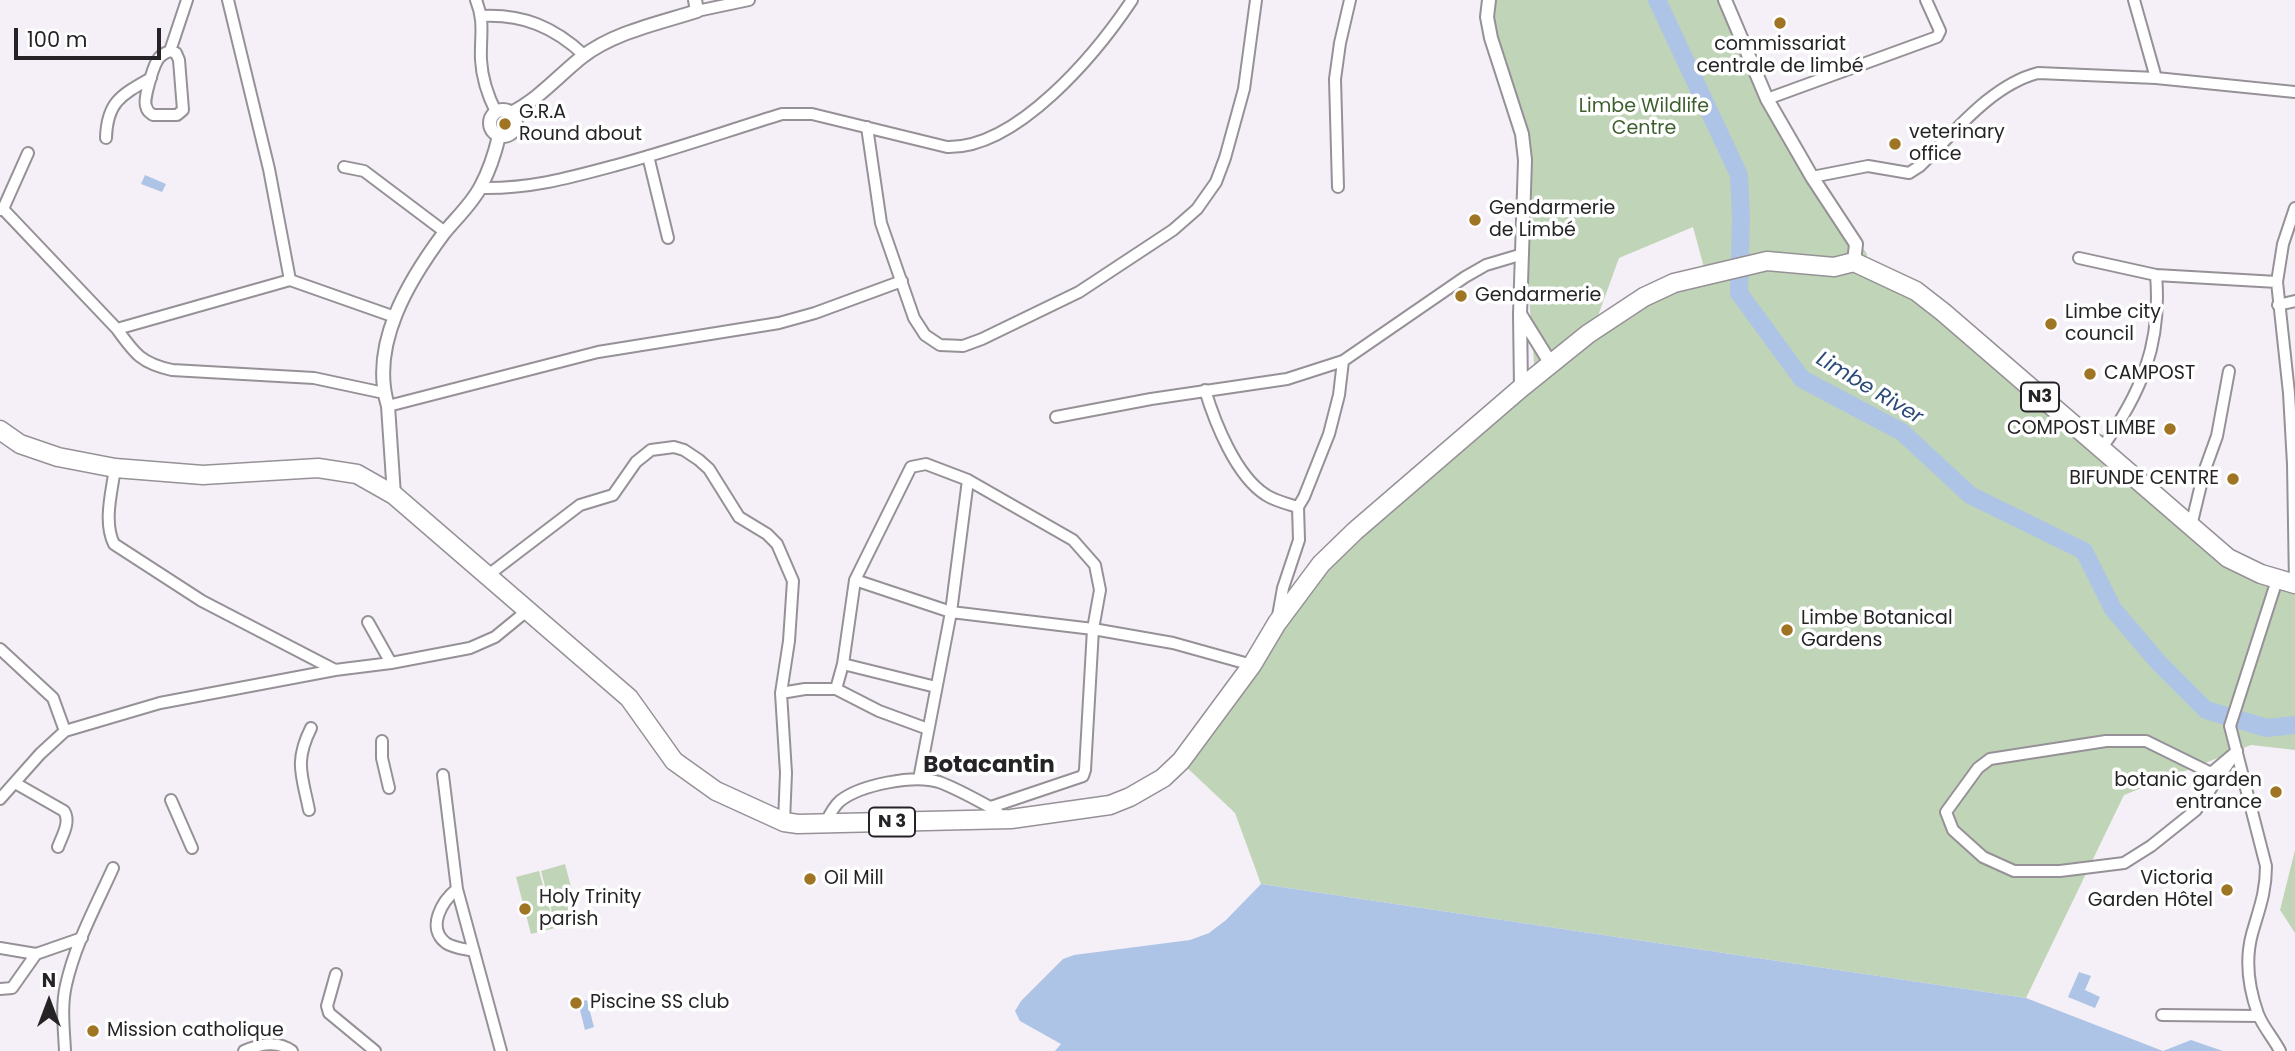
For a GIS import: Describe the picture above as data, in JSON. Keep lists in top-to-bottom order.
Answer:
{
  "streets": {
    "highway": ["N3", "N 3"]
  },
  "crossings": [
    ["N3", "N 3"]
  ],
  "districts": ["Botacantin"],
  "water": ["Limbe River"],
  "parks": ["Limbe Wildlife Centre"],
  "places": [
    "commissariat centrale de limbé",
    "G.R.A Round about",
    "veterinary office",
    "Gendarmerie de Limbé",
    "Gendarmerie",
    "Limbe city council",
    "CAMPOST",
    "COMPOST LIMBE",
    "BIFUNDE CENTRE",
    "Limbe Botanical Gardens",
    "botanic garden entrance",
    "Oil Mill",
    "Victoria Garden Hôtel",
    "Holy Trinity parish",
    "Piscine SS club",
    "Mission catholique"
  ],
  "scale_bar": "100 m",
  "north": "top"
}
